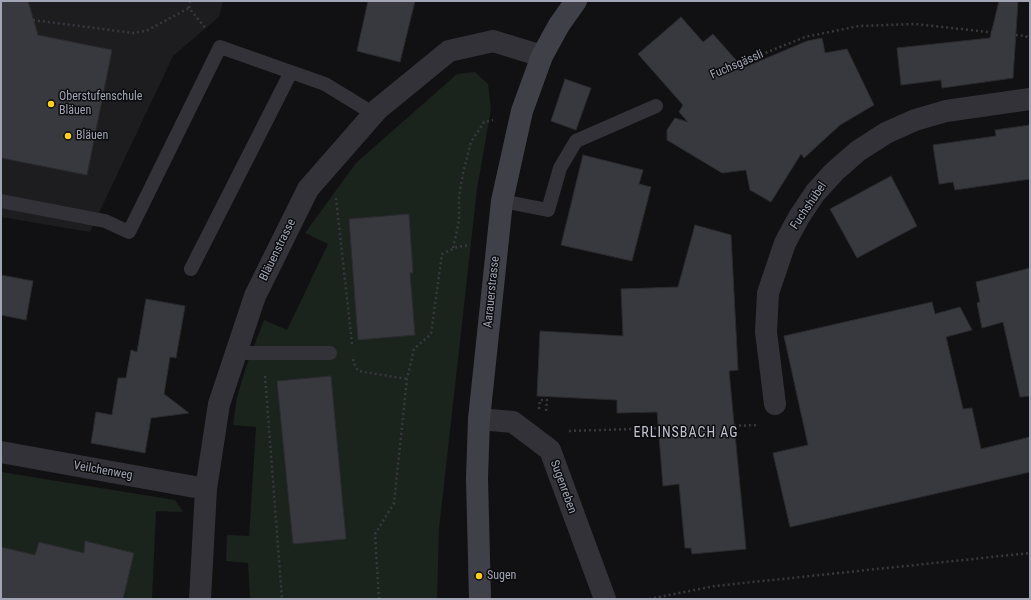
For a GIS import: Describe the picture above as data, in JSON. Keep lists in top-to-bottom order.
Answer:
{
  "streets": {
    "main road": ["Aarauerstrasse"],
    "street": [
      "Fuchshübel",
      "Bläuenstrasse",
      "Veilchenweg",
      "Sugenreben"
    ],
    "path": ["Fuchsgässli"]
  },
  "crossings": [
    ["Bläuenstrasse", "Aarauerstrasse"],
    ["Bläuenstrasse", "Veilchenweg"],
    ["Aarauerstrasse", "Sugenreben"]
  ],
  "districts": ["ERLINSBACH AG"],
  "places": ["Oberstufenschule Bläuen", "Bläuen", "Sugen"]
}
